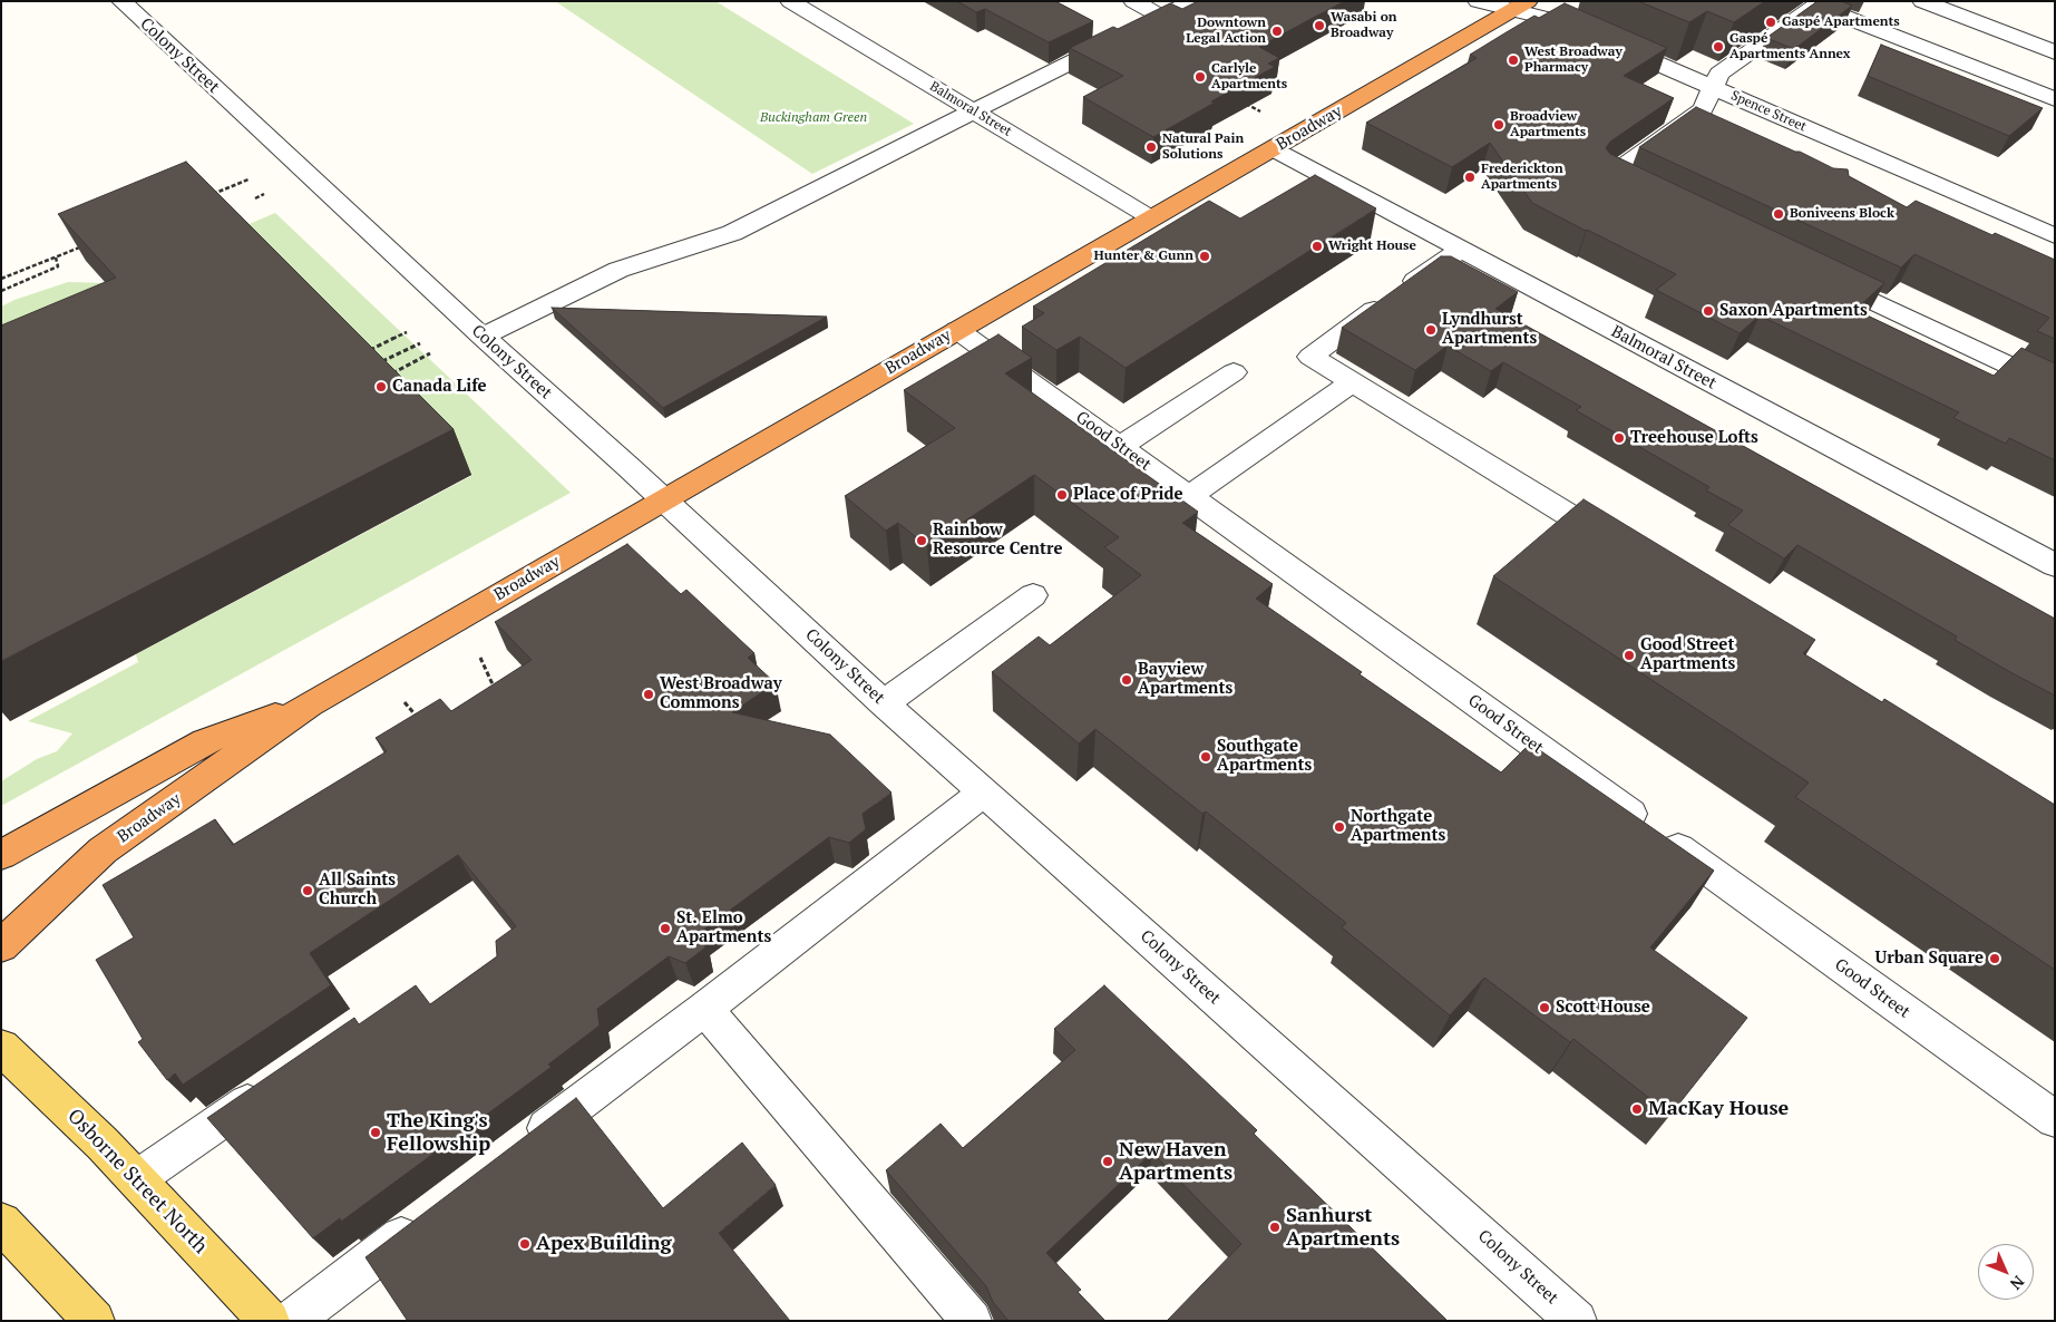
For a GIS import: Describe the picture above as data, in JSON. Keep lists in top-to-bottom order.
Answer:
{
  "streets": {
    "highway": ["Broadway"],
    "main road": ["Osborne Street North"],
    "street": [
      "Colony Street",
      "Balmoral Street",
      "Spence Street",
      "Good Street"
    ]
  },
  "crossings": [
    ["Colony Street", "Broadway"],
    ["Balmoral Street", "Broadway"],
    ["Spence Street", "Broadway"],
    ["Broadway", "Good Street"]
  ],
  "parks": ["Buckingham Green"],
  "places": [
    "Gaspé Apartments",
    "Wasabi on Broadway",
    "Downtown Legal Action",
    "Gaspé Apartments Annex",
    "West Broadway Pharmacy",
    "Carlyle Apartments",
    "Broadview Apartments",
    "Natural Pain Solutions",
    "Frederickton Apartments",
    "Boniveens Block",
    "Wright House",
    "Hunter & Gunn",
    "Saxon Apartments",
    "Lyndhurst Apartments",
    "Canada Life",
    "Treehouse Lofts",
    "Place of Pride",
    "Rainbow Resource Centre",
    "Good Street Apartments",
    "Bayview Apartments",
    "West Broadway Commons",
    "Southgate Apartments",
    "Northgate Apartments",
    "All Saints Church",
    "St. Elmo Apartments",
    "Urban Square",
    "Scott House",
    "MacKay House",
    "The King's Fellowship",
    "New Haven Apartments",
    "Sanhurst Apartments",
    "Apex Building"
  ],
  "north": "bottom right"
}
